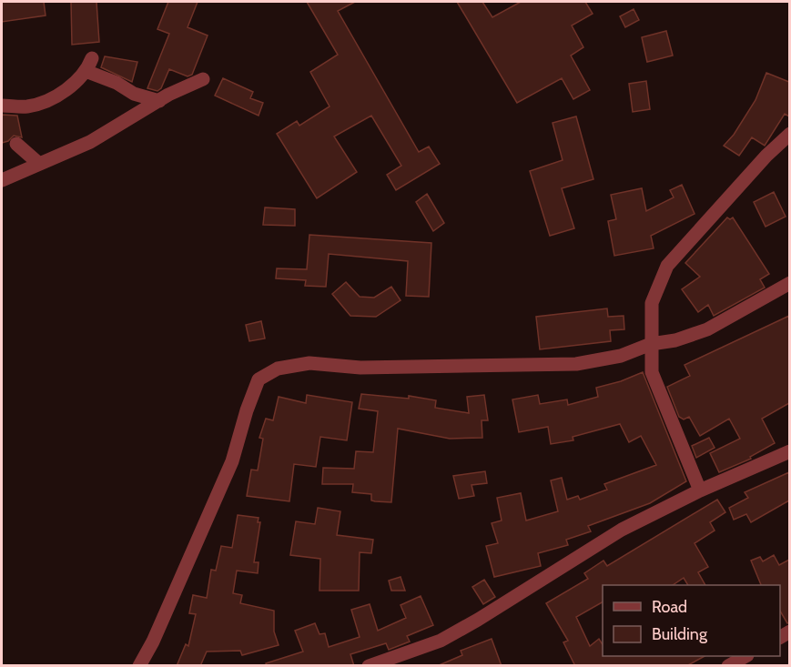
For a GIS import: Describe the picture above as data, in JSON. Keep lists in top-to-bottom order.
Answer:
{
  "legend": ["Road", "Building"]
}
